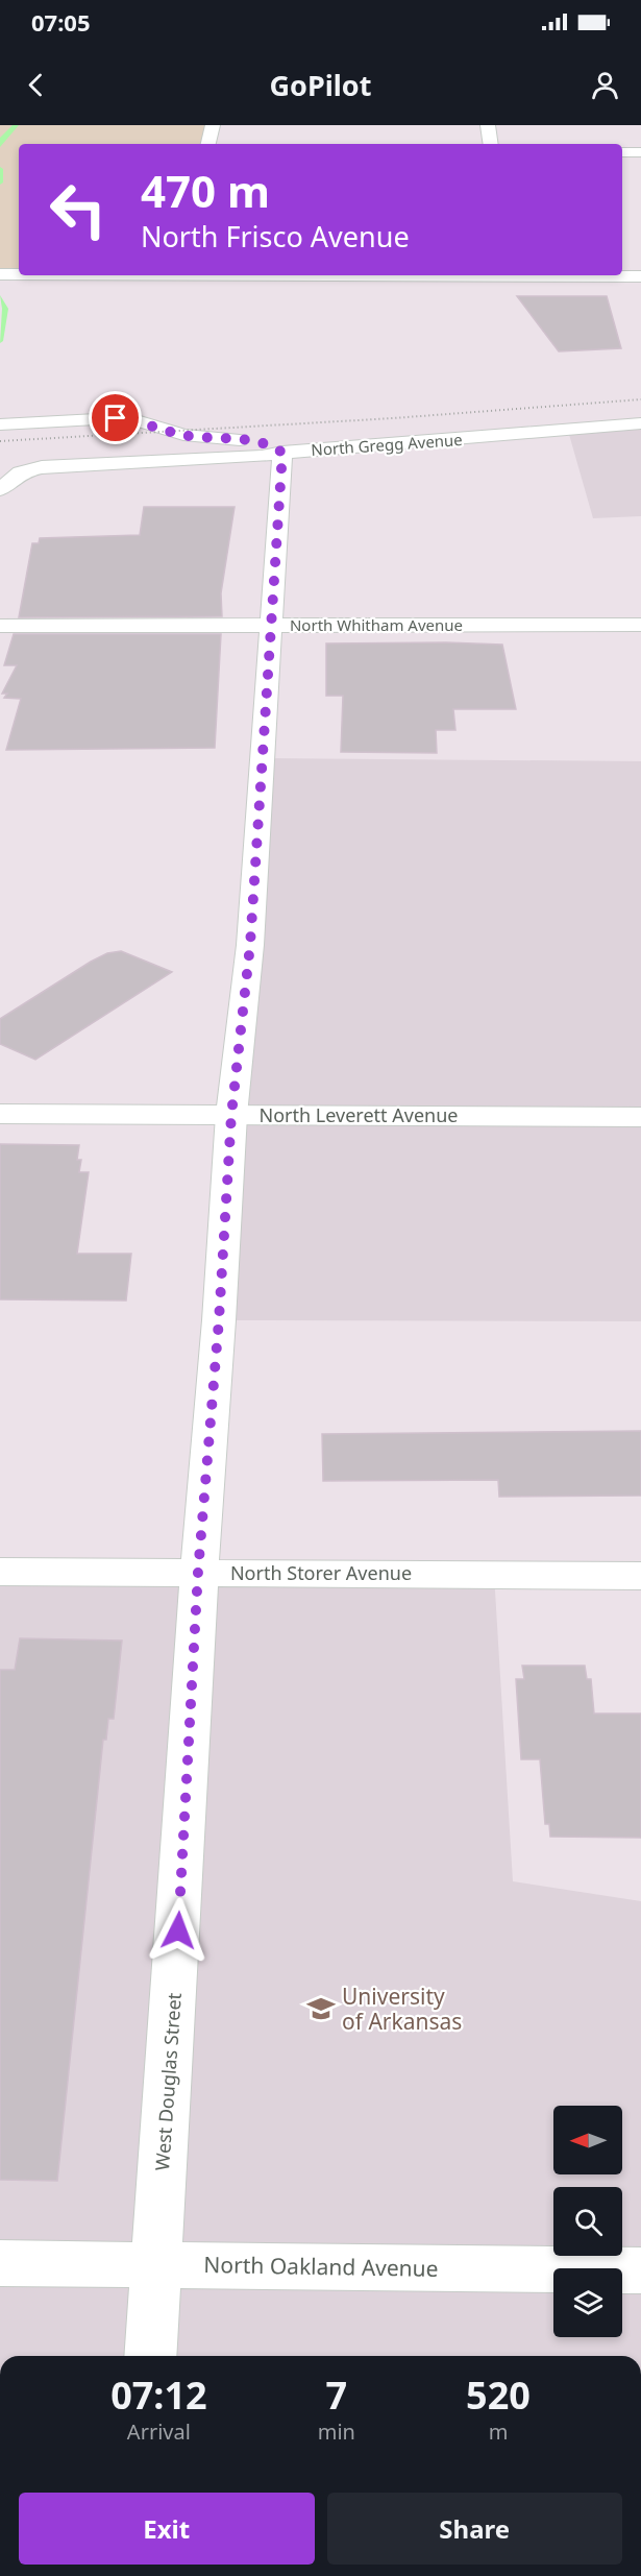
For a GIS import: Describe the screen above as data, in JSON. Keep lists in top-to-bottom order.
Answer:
{
  "streets": {
    "street": [
      "North Gregg Avenue",
      "North Whitham Avenue",
      "North Leverett Avenue",
      "North Storer Avenue",
      "West Douglas Street",
      "North Oakland Avenue"
    ]
  },
  "crossings": [
    ["North Gregg Avenue", "West Douglas Street"],
    ["North Whitham Avenue", "West Douglas Street"],
    ["North Leverett Avenue", "West Douglas Street"],
    ["North Storer Avenue", "West Douglas Street"],
    ["West Douglas Street", "North Oakland Avenue"]
  ],
  "places": {
    "school or university": ["University of Arkansas"]
  },
  "north": "left",
  "page": {
    "status": "07:05",
    "header": "GoPilot",
    "turn": ["470 m", "North Frisco Avenue"],
    "eta": [
      "07:12",
      "Arrival",
      "7",
      "min",
      "520",
      "m"
    ],
    "buttons": ["Exit", "Share"]
  }
}
